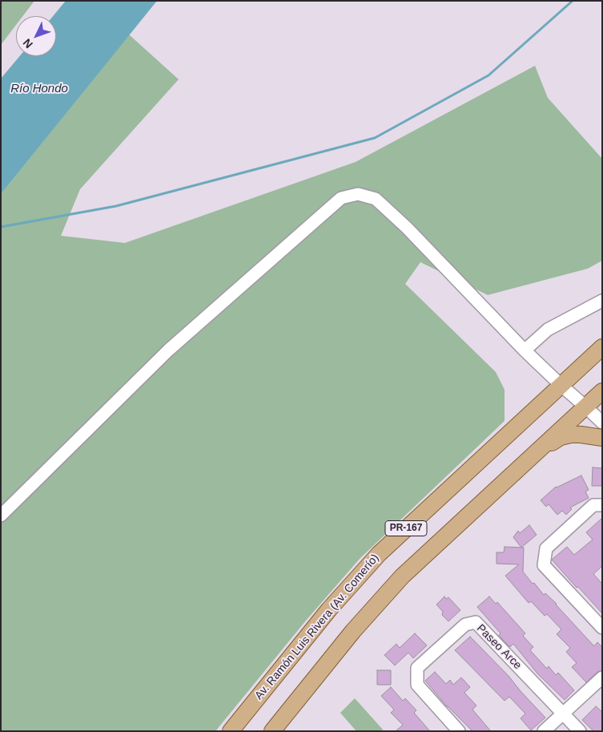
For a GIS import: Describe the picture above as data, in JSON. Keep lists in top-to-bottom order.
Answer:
{
  "streets": {
    "main road": ["PR-167", "Av. Ramón Luis Rivera (Av. Comerío)"],
    "street": ["Paseo Arce"]
  },
  "water": ["Río Hondo"],
  "north": "bottom left"
}
